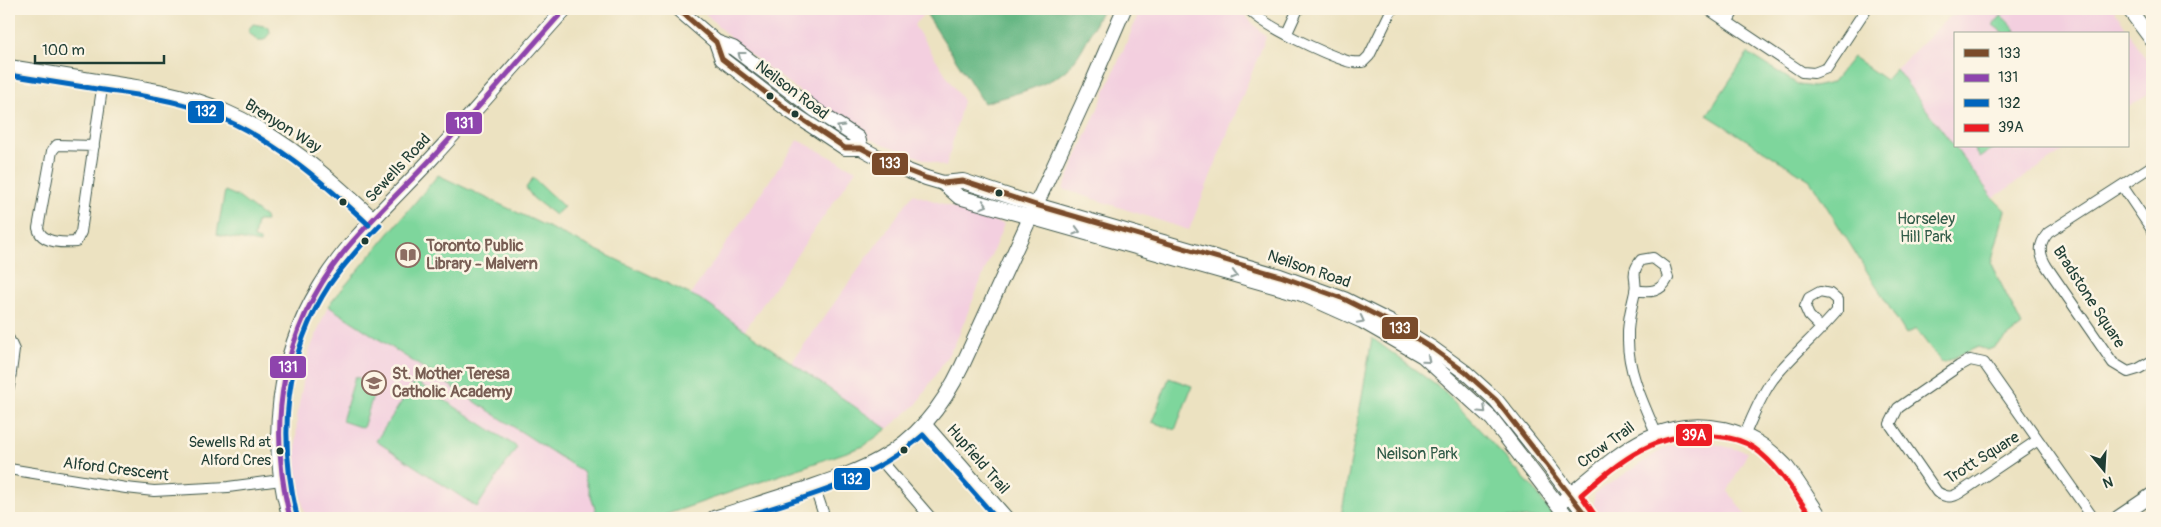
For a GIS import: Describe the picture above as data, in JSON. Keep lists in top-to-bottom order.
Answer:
{
  "streets": {
    "street": [
      "Neilson Road",
      "Brenyon Way",
      "Sewells Road",
      "Bradstone Square",
      "Crow Trail",
      "Trott Square",
      "Hupfield Trail",
      "Alford Crescent"
    ]
  },
  "crossings": [
    ["Neilson Road", "Crow Trail"],
    ["Brenyon Way", "Sewells Road"],
    ["Sewells Road", "Alford Crescent"]
  ],
  "parks": ["Horseley Hill Park", "Neilson Park"],
  "places": {
    "library": ["Toronto Public Library - Malvern"],
    "school or university": ["St. Mother Teresa Catholic Academy"],
    "other": ["Sewells Rd at Alford Cres"]
  },
  "lines": [
    "transit line 133",
    "transit line 131",
    "transit line 132",
    "transit line 39A"
  ],
  "legend": [
    "133",
    "131",
    "132",
    "39A"
  ],
  "scale_bar": "100 m",
  "north": "bottom"
}
